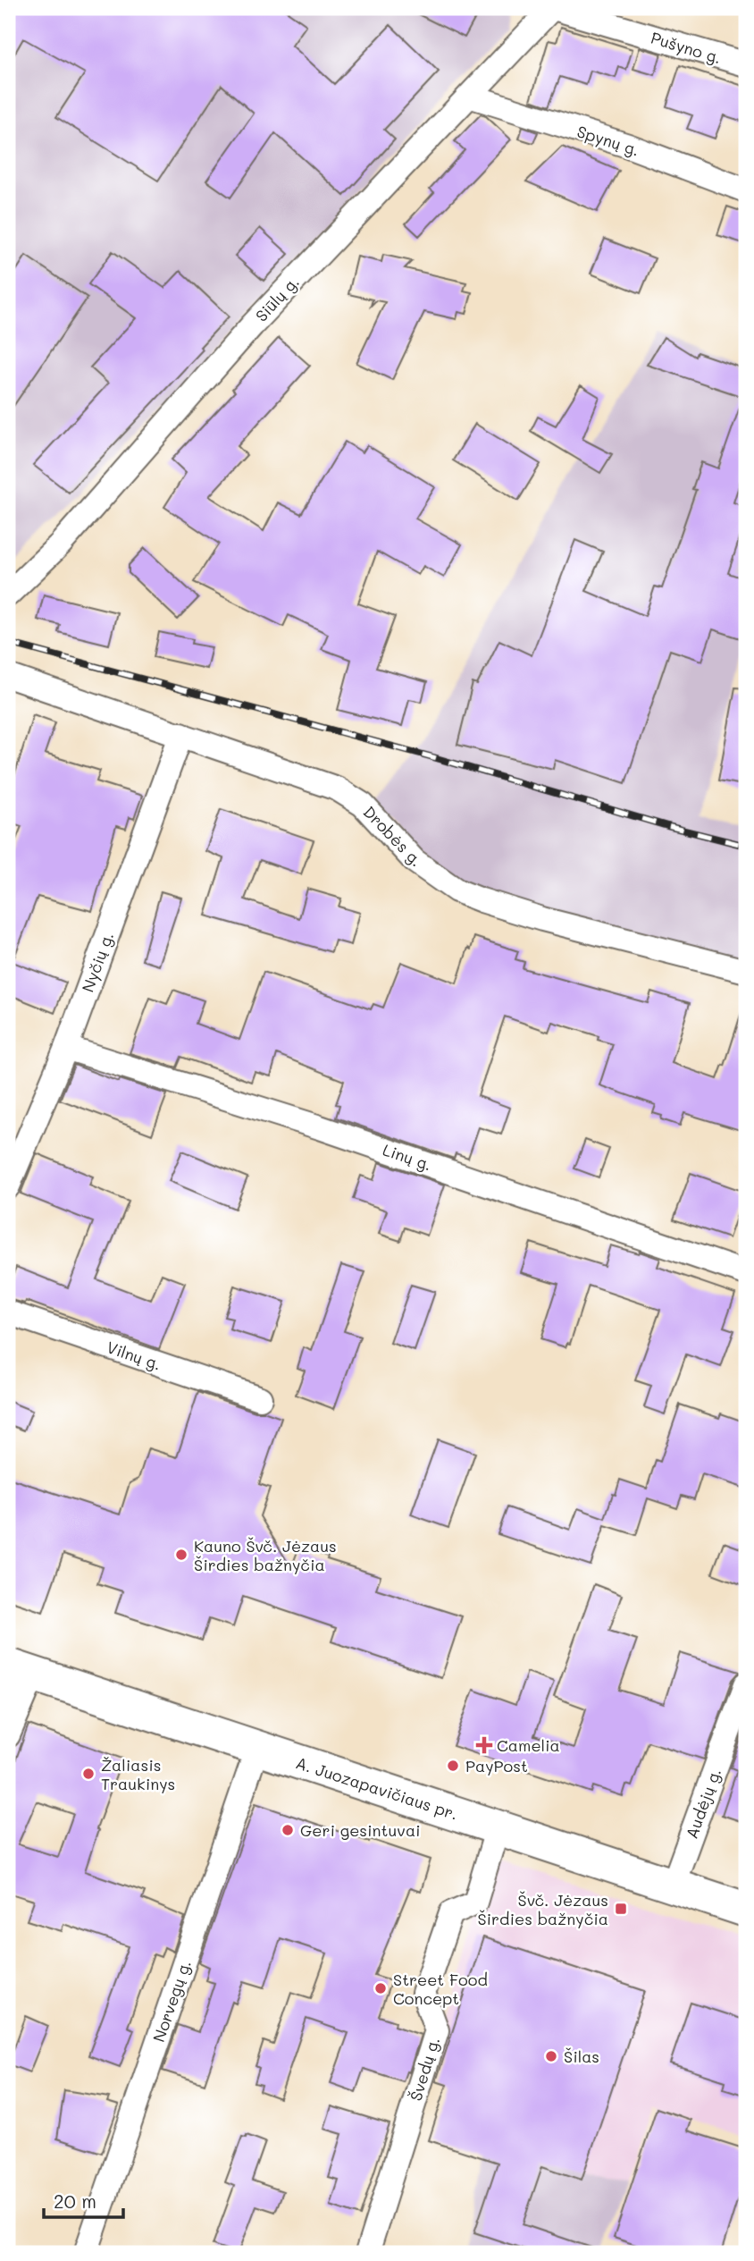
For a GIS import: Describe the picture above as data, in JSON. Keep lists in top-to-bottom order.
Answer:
{
  "streets": {
    "main road": ["A. Juozapavičiaus pr."],
    "street": [
      "Pušyno g.",
      "Spynų g.",
      "Siūlų g.",
      "Drobės g.",
      "Nyčių g.",
      "Linų g.",
      "Vilnų g.",
      "Audėjų g.",
      "Norvegų g.",
      "Švedų g."
    ]
  },
  "crossings": [
    ["Pušyno g.", "Siūlų g."],
    ["Spynų g.", "Siūlų g."],
    ["Drobės g.", "Nyčių g."],
    ["Nyčių g.", "Linų g."],
    ["A. Juozapavičiaus pr.", "Audėjų g."],
    ["A. Juozapavičiaus pr.", "Norvegų g."],
    ["A. Juozapavičiaus pr.", "Švedų g."]
  ],
  "places": {
    "other": [
      "Kauno Švč. Jėzaus Širdies bažnyčia",
      "PayPost",
      "Žaliasis Traukinys",
      "Geri gesintuvai",
      "Street Food Concept",
      "Šilas"
    ],
    "health": ["Camelia"],
    "transit": ["Švč. Jėzaus Širdies bažnyčia"]
  },
  "scale_bar": "20 m"
}
